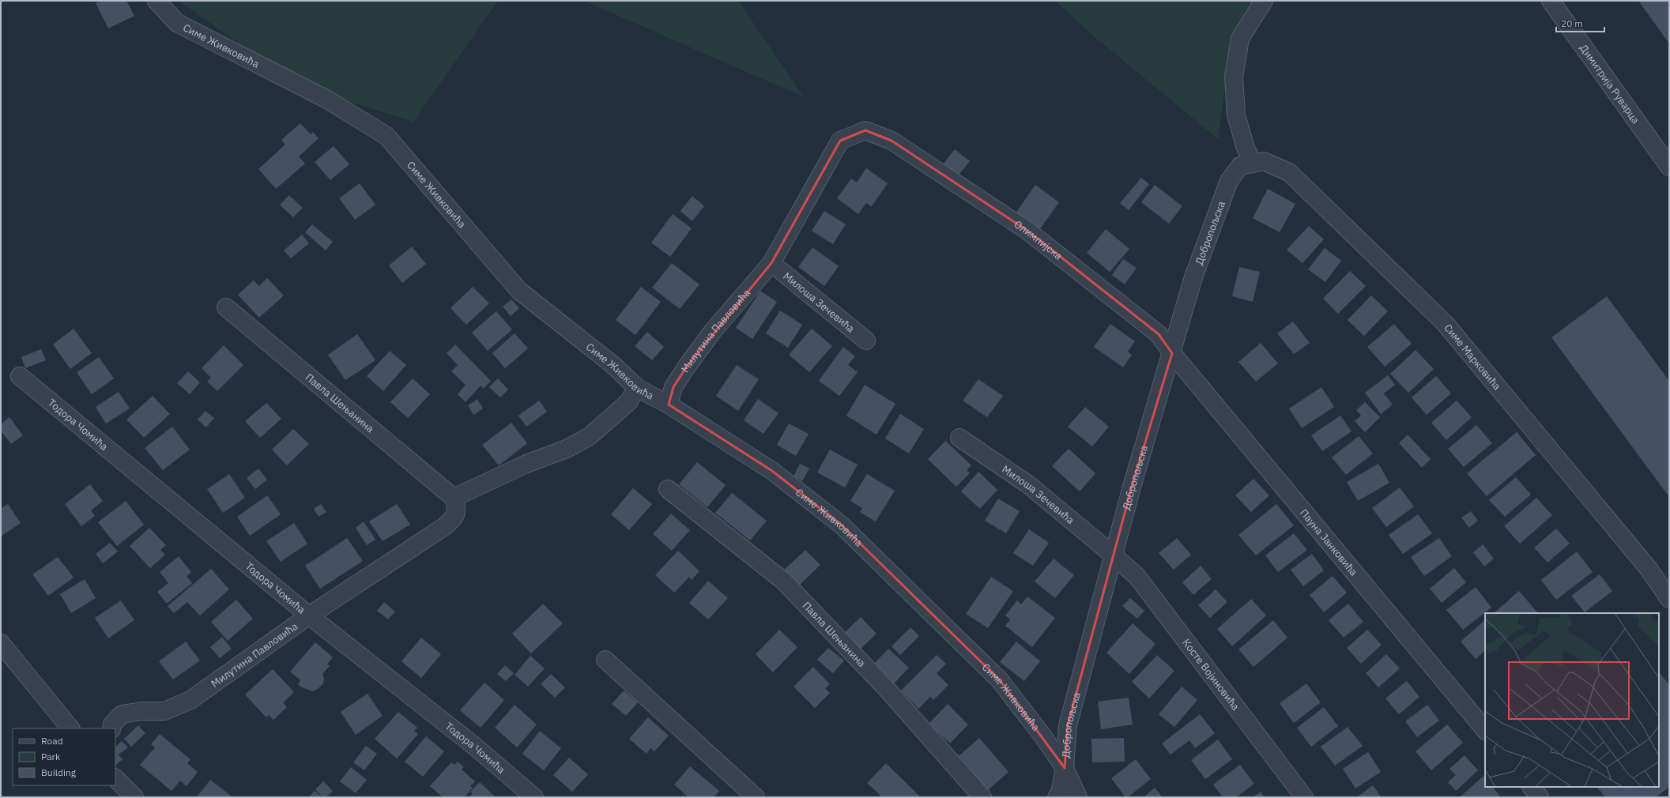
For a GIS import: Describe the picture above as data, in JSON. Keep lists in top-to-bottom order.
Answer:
{
  "streets": {
    "street": [
      "Симе Живковића",
      "Димитрија Руварца",
      "Добропољска",
      "Олимпијска",
      "Милоша Зечевића",
      "Милутина Павловића",
      "Симе Марковића",
      "Павла Шењанина",
      "Тодора Чомића",
      "Пауна Јанковића",
      "Косте Војиновића"
    ]
  },
  "crossings": [
    ["Симе Живковића", "Добропољска"],
    ["Симе Живковића", "Милутина Павловића"],
    ["Добропољска", "Олимпијска"],
    ["Добропољска", "Милоша Зечевића"],
    ["Добропољска", "Симе Марковића"],
    ["Добропољска", "Пауна Јанковића"],
    ["Добропољска", "Косте Војиновића"],
    ["Олимпијска", "Милоша Зечевића"],
    ["Олимпијска", "Милутина Павловића"],
    ["Олимпијска", "Пауна Јанковића"],
    ["Милоша Зечевића", "Милутина Павловића"],
    ["Милоша Зечевића", "Косте Војиновића"],
    ["Милутина Павловића", "Павла Шењанина"],
    ["Милутина Павловића", "Тодора Чомића"]
  ],
  "legend": ["Road", "Park", "Building"],
  "scale_bar": "20 m"
}
